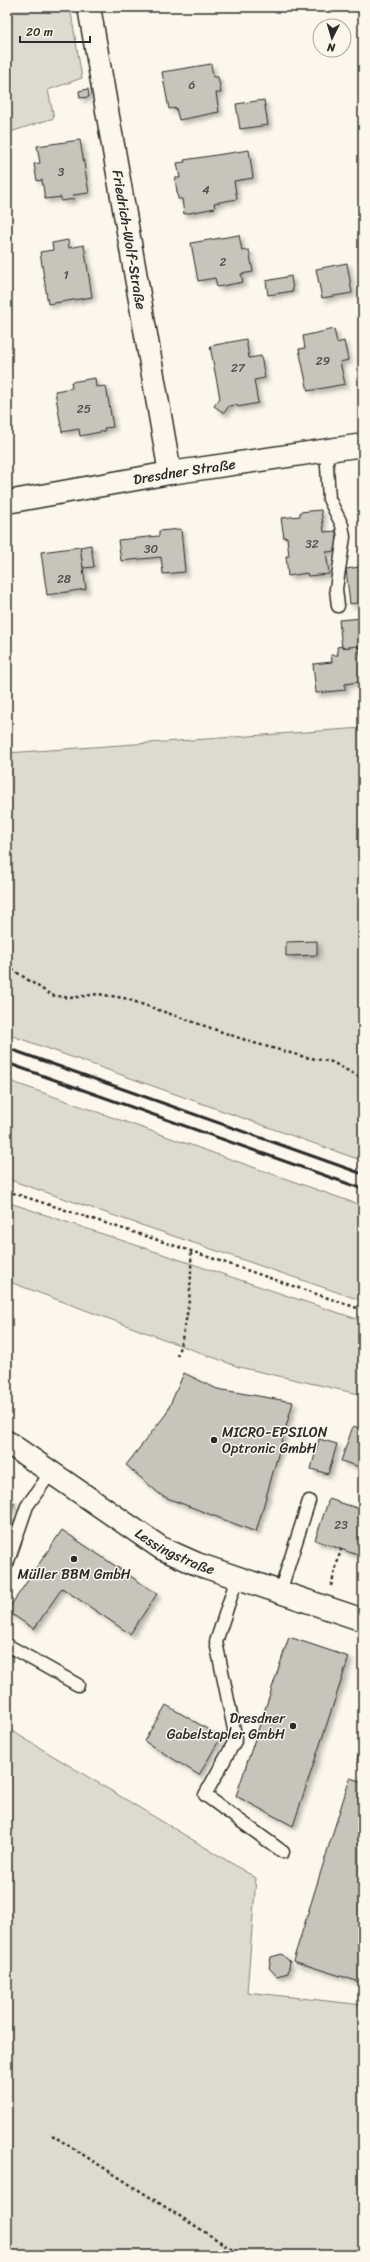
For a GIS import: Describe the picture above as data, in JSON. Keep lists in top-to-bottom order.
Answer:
{
  "streets": {
    "street": ["Friedrich-Wolf-Straße", "Dresdner Straße", "Lessingstraße"]
  },
  "crossings": [
    ["Friedrich-Wolf-Straße", "Dresdner Straße"]
  ],
  "places": ["MICRO-EPSILON Optronic GmbH", "Müller BBM GmbH", "Dresdner Gabelstapler GmbH"],
  "house_numbers": [
    "6",
    "3",
    "4",
    "2",
    "1",
    "29",
    "27",
    "25",
    "32",
    "30",
    "28",
    "23"
  ],
  "scale_bar": "20 m",
  "north": "bottom"
}
